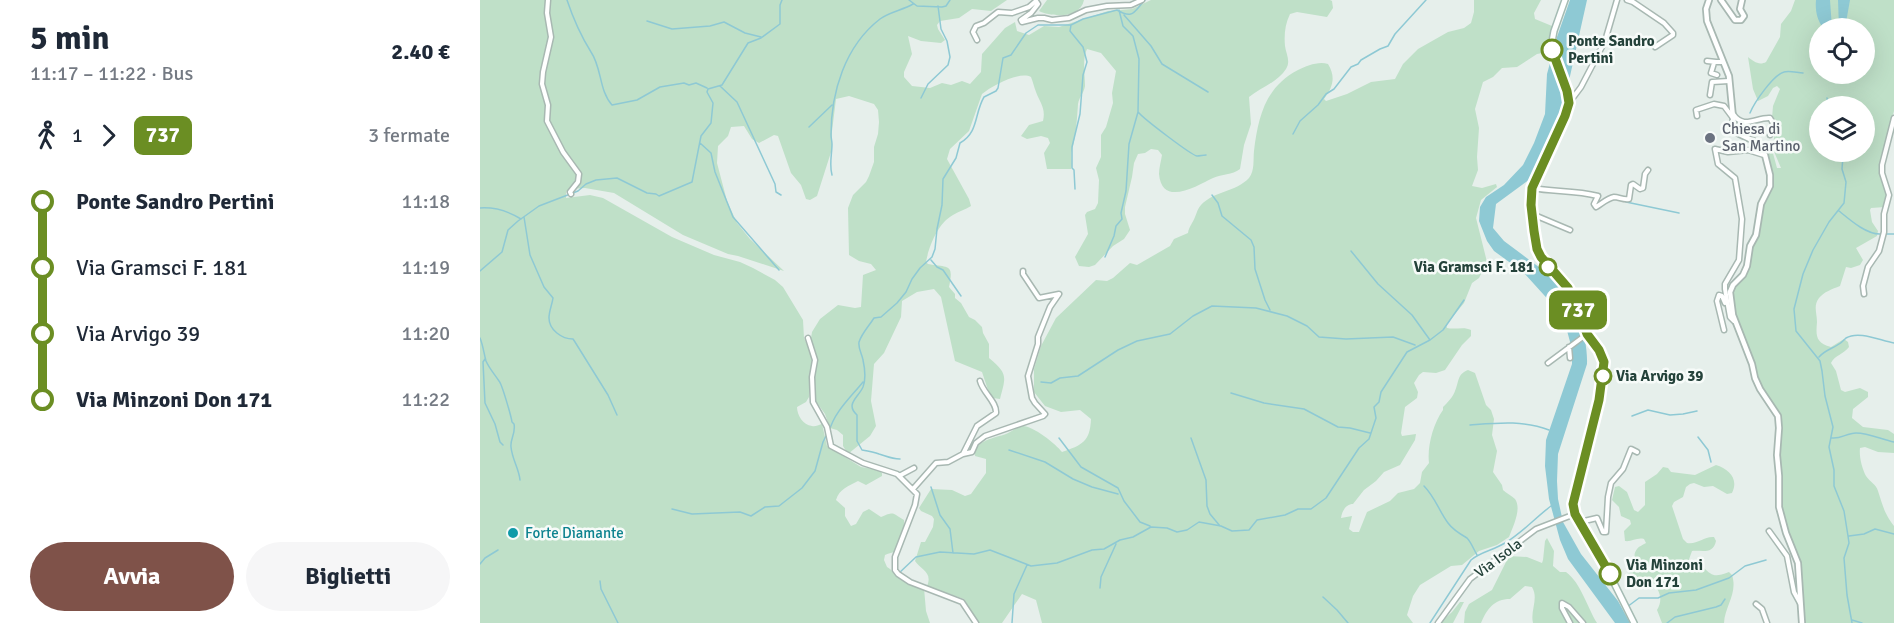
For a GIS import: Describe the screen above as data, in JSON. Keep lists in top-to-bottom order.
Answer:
{
  "streets": {
    "street": ["Via Isola"]
  },
  "places": [
    "Ponte Sandro Pertini",
    "Chiesa di San Martino",
    "Via Gramsci F. 181",
    "Via Arvigo 39",
    "Forte Diamante",
    "Via Minzoni Don 171"
  ],
  "lines": ["bus line 737"],
  "page": {
    "heading": ["5 min", "11:17 – 11:22 · Bus", "2.40 €"],
    "on_map": "737",
    "legs": ["1", "737", "3 fermate"],
    "list": [
      {
        "name": "Ponte Sandro Pertini",
        "value": "11:18"
      },
      {
        "name": "Via Gramsci F. 181",
        "value": "11:19"
      },
      {
        "name": "Via Arvigo 39",
        "value": "11:20"
      },
      {
        "name": "Via Minzoni Don 171",
        "value": "11:22"
      }
    ],
    "buttons": ["Avvia", "Biglietti"]
  }
}
